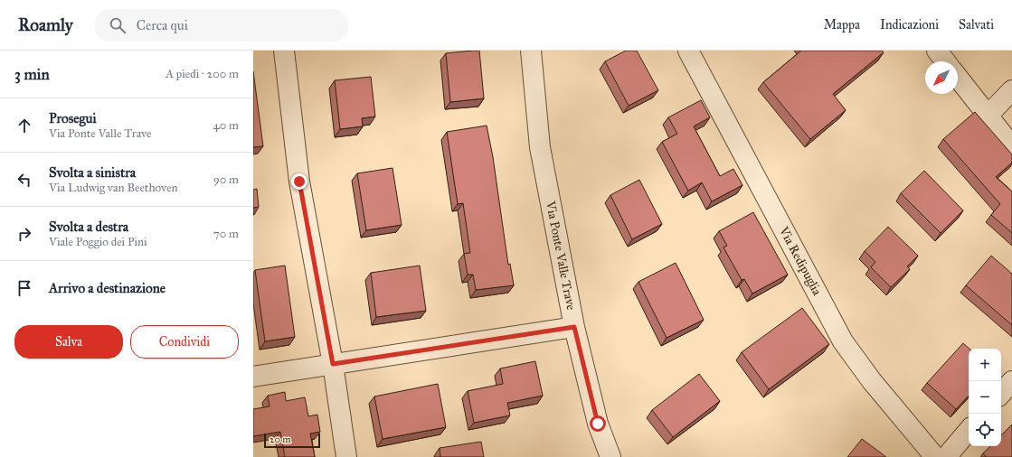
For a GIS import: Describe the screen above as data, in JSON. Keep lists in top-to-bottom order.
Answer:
{
  "streets": {
    "street": ["Via Ponte Valle Trave", "Via Redipuglia"]
  },
  "scale_bar": "20 m",
  "north": "bottom left",
  "page": {
    "header": "Roamly",
    "search": "Cerca qui",
    "nav": ["Mappa", "Indicazioni", "Salvati"],
    "heading": ["3 min", "A piedi · 200 m"],
    "list": [
      ["Prosegui", "Via Ponte Valle Trave", "40 m"],
      ["Svolta a sinistra", "Via Ludwig van Beethoven", "90 m"],
      ["Svolta a destra", "Viale Poggio dei Pini", "70 m"],
      "Arrivo a destinazione"
    ],
    "buttons": ["Salva", "Condividi"],
    "map_buttons": ["+", "−"],
    "scale": "20 m"
  }
}
